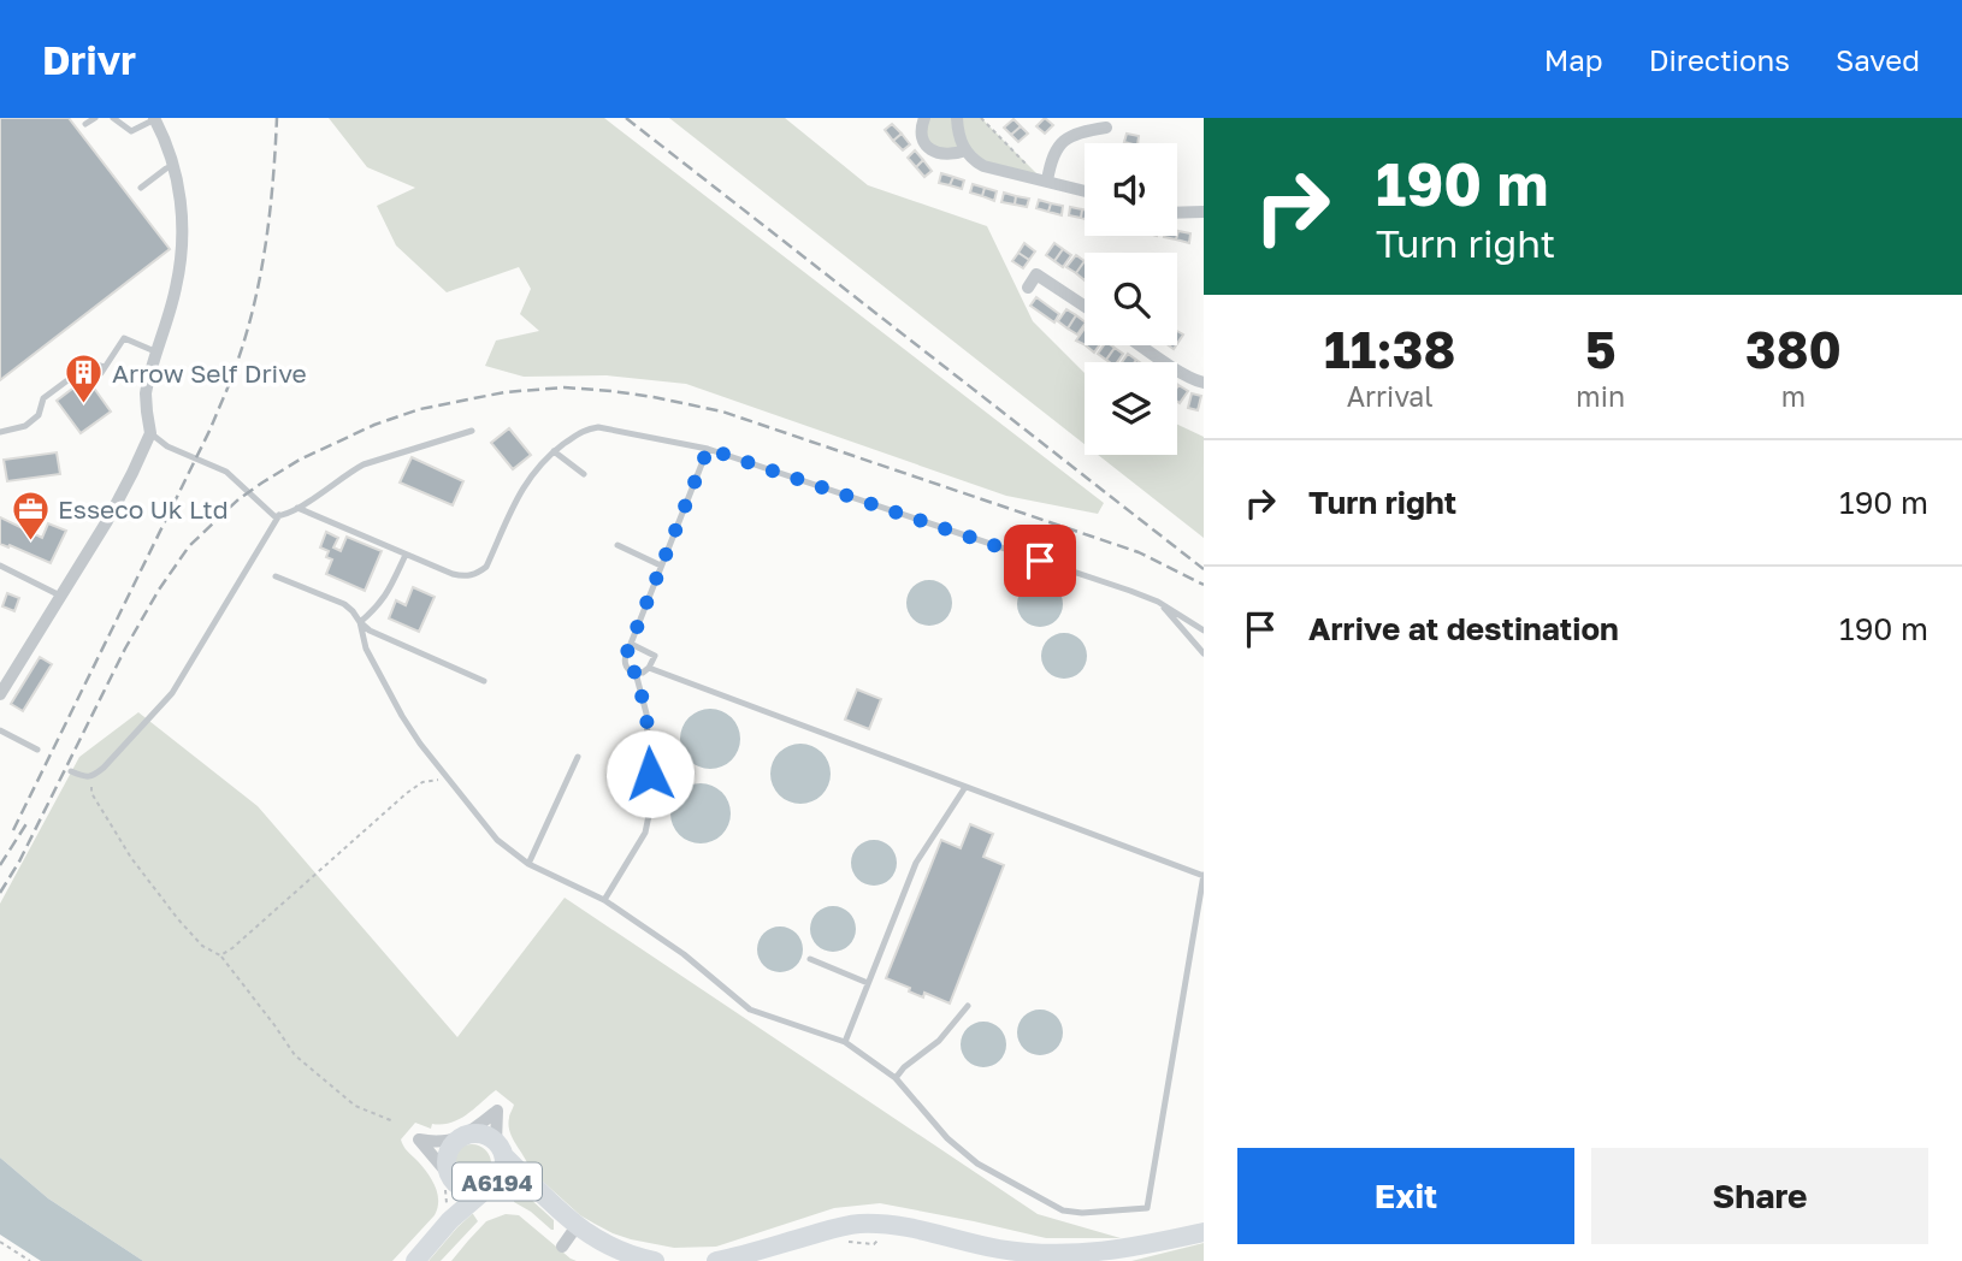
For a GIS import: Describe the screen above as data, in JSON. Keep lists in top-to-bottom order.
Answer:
{
  "streets": {
    "main road": ["A6194"]
  },
  "places": {
    "building": ["Arrow Self Drive"],
    "office": ["Esseco Uk Ltd"]
  },
  "page": {
    "header": "Drivr",
    "nav": ["Map", "Directions", "Saved"],
    "turn": ["190 m", "Turn right"],
    "eta": [
      "11:38",
      "Arrival",
      "5",
      "min",
      "380",
      "m"
    ],
    "list": [
      {
        "name": "Turn right",
        "value": "190 m"
      },
      {
        "name": "Arrive at destination",
        "value": "190 m"
      }
    ],
    "buttons": ["Exit", "Share"]
  }
}
